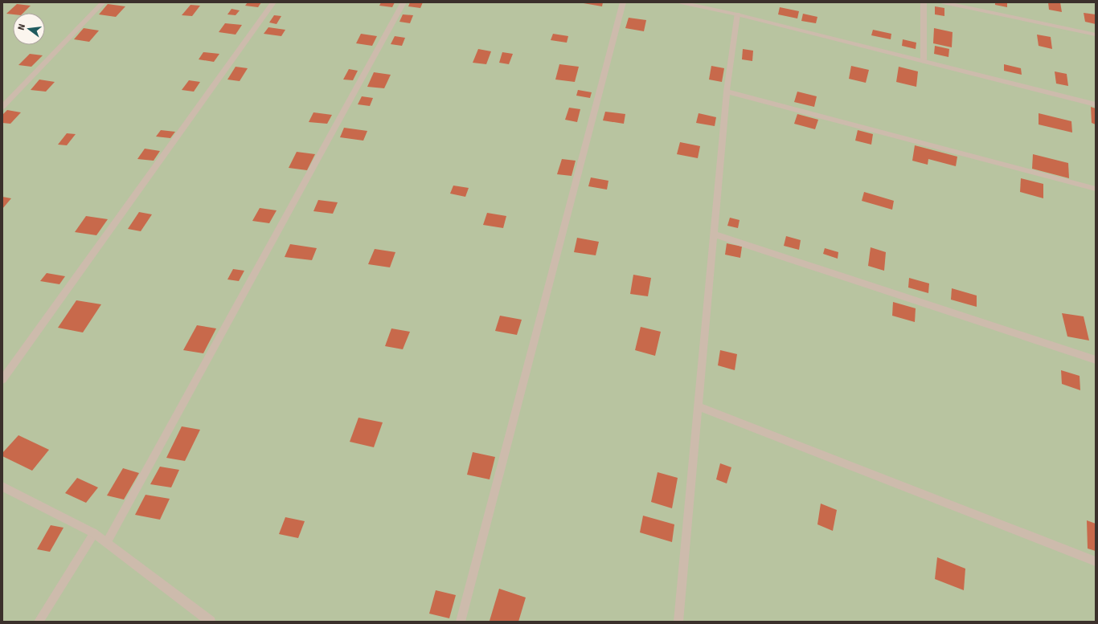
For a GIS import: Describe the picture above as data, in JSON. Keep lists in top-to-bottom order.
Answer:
{
  "north": "left"
}
